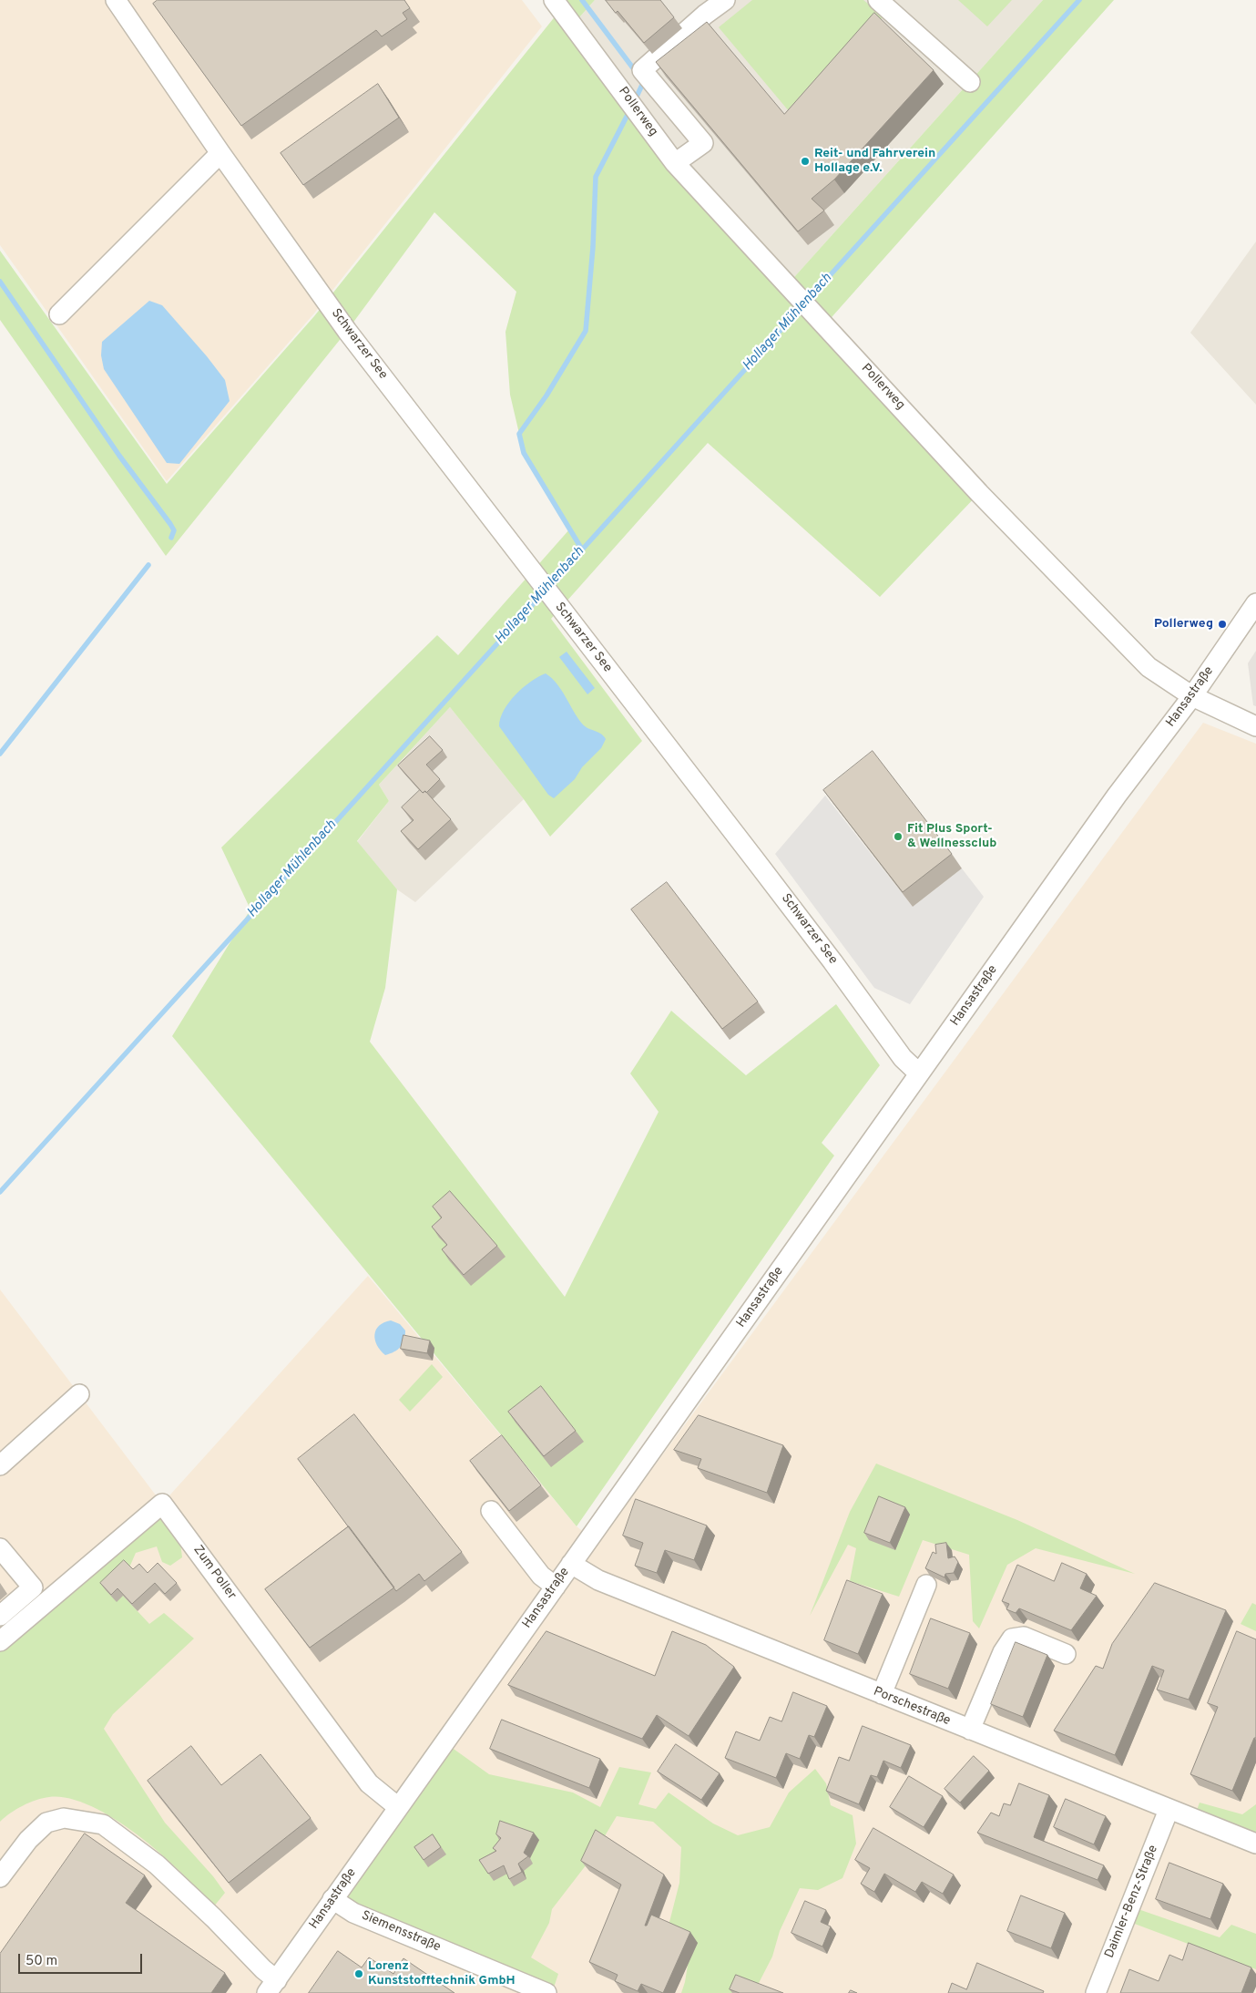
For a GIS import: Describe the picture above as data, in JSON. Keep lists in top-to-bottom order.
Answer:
{
  "streets": {
    "street": [
      "Pollerweg",
      "Schwarzer See",
      "Hansastraße",
      "Zum Poller",
      "Porschestraße",
      "Daimler-Benz-Straße",
      "Siemensstraße"
    ]
  },
  "crossings": [
    ["Pollerweg", "Hansastraße"],
    ["Schwarzer See", "Hansastraße"],
    ["Hansastraße", "Zum Poller"],
    ["Hansastraße", "Porschestraße"],
    ["Hansastraße", "Siemensstraße"],
    ["Porschestraße", "Daimler-Benz-Straße"]
  ],
  "water": ["Hollager Mühlenbach"],
  "places": [
    "Reit- und Fahrverein Hollage e.V.",
    "Pollerweg",
    "Fit Plus Sport- & Wellnessclub",
    "Lorenz Kunststofftechnik GmbH"
  ],
  "scale_bar": "50 m"
}
